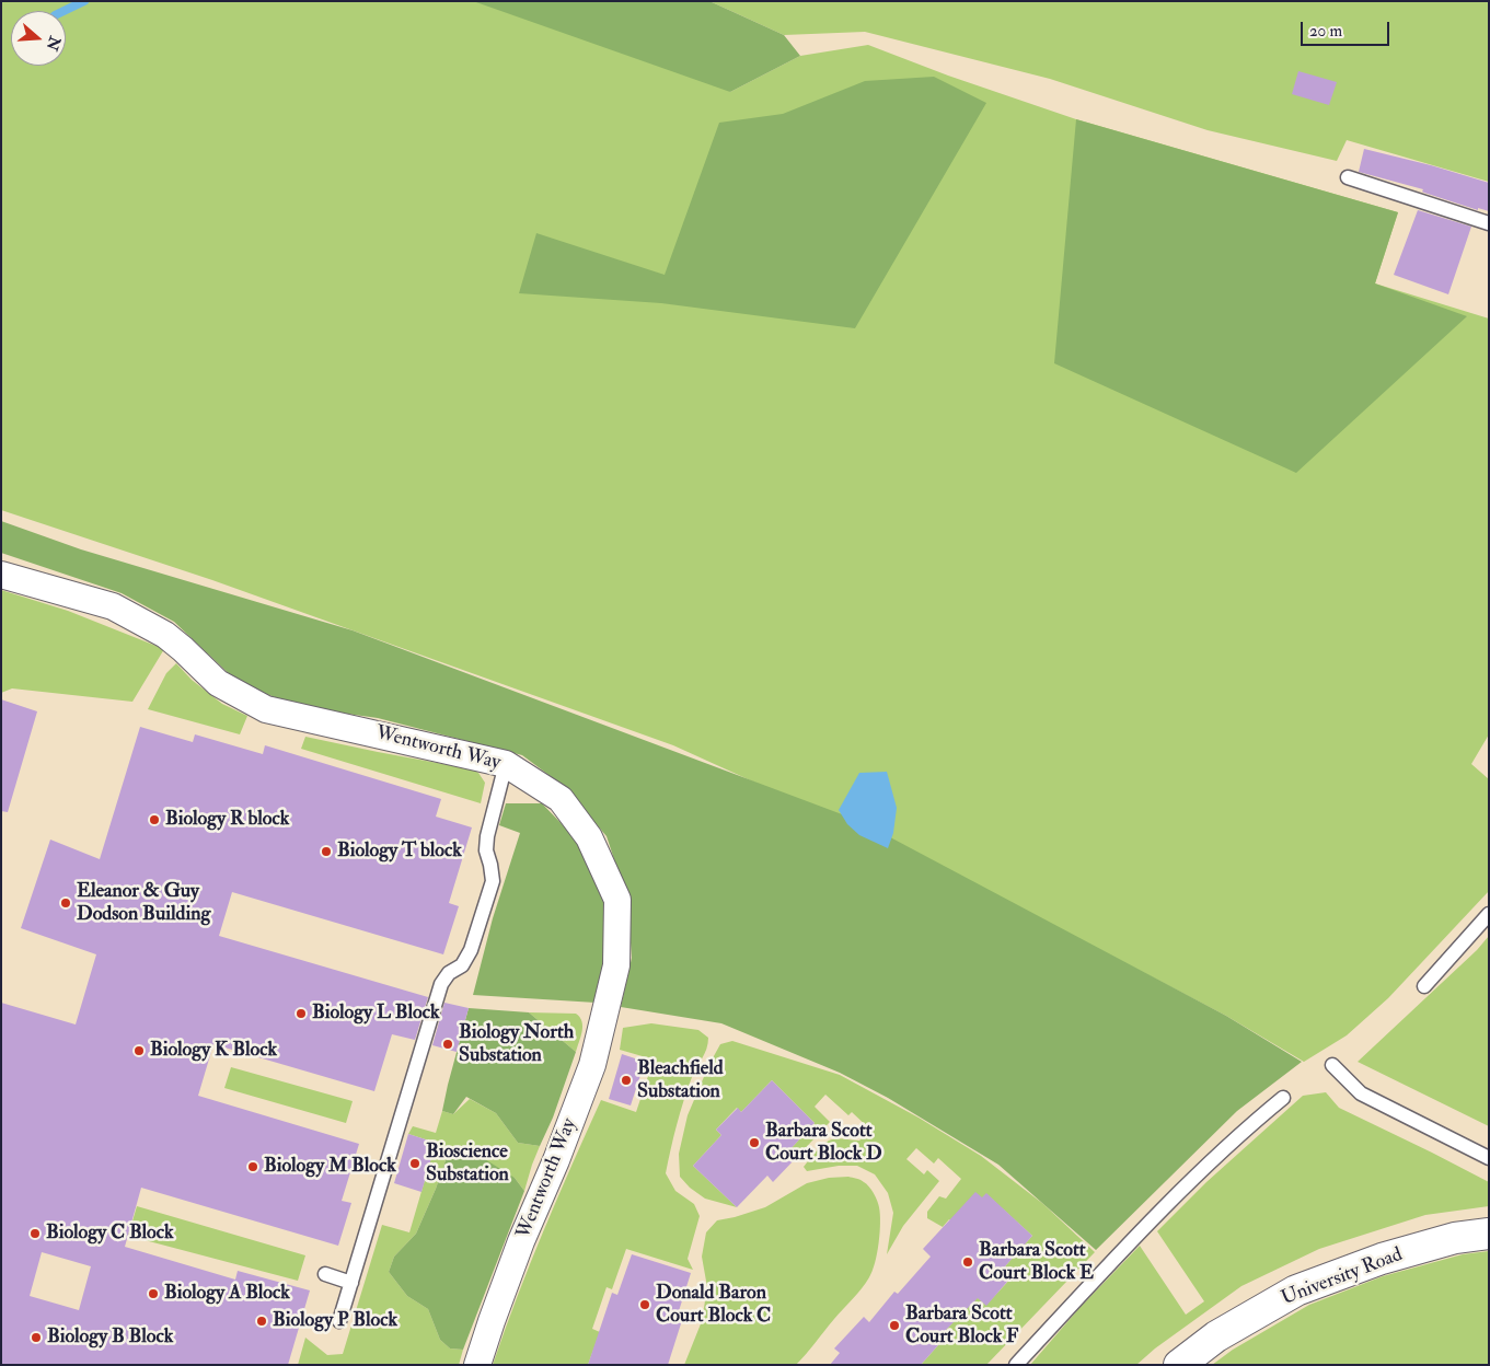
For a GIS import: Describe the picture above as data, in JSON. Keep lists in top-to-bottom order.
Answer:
{
  "streets": {
    "street": ["Wentworth Way", "University Road"]
  },
  "places": [
    "Biology R block",
    "Biology T block",
    "Eleanor & Guy Dodson Building",
    "Biology L Block",
    "Biology North Substation",
    "Biology K Block",
    "Bleachfield Substation",
    "Barbara Scott Court Block D",
    "Bioscience Substation",
    "Biology M Block",
    "Biology C Block",
    "Barbara Scott Court Block E",
    "Biology A Block",
    "Donald Baron Court Block C",
    "Biology P Block",
    "Barbara Scott Court Block F",
    "Biology B Block"
  ],
  "scale_bar": "20 m",
  "north": "right"
}
